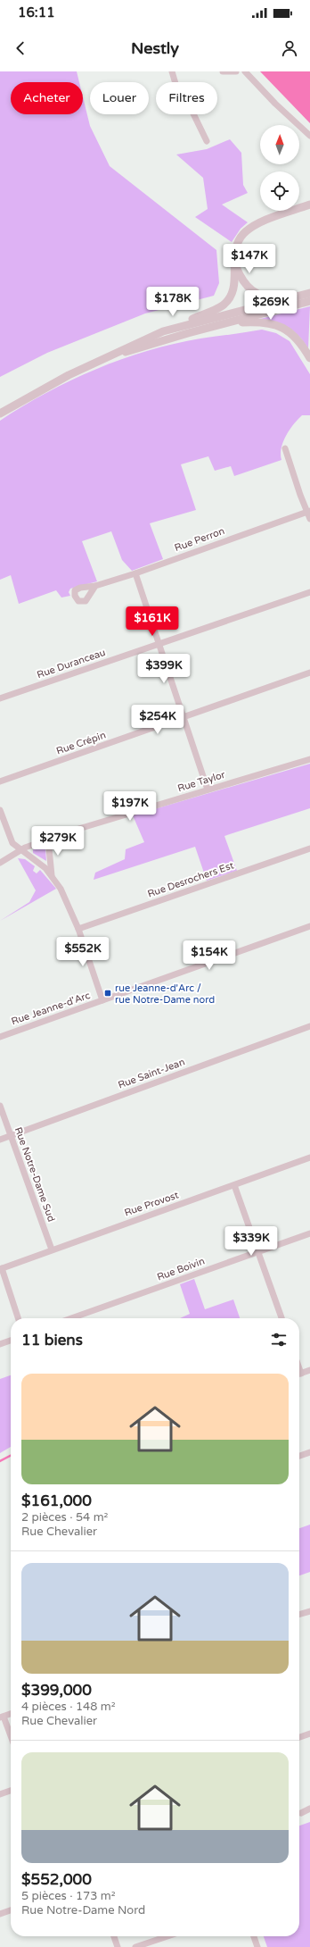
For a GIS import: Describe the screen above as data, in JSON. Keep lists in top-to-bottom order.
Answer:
{
  "streets": {
    "street": [
      "Rue Perron",
      "Rue Duranceau",
      "Rue Crépin",
      "Rue Taylor",
      "Rue Desrochers Est",
      "Rue Jeanne-d'Arc",
      "Rue Saint-Jean",
      "Rue Notre-Dame Sud",
      "Rue Provost",
      "Rue Boivin"
    ]
  },
  "crossings": [
    ["Rue Saint-Jean", "Rue Notre-Dame Sud"],
    ["Rue Notre-Dame Sud", "Rue Provost"]
  ],
  "places": {
    "transit": ["rue Jeanne-d'Arc / rue Notre-Dame nord"]
  },
  "north": "top",
  "page": {
    "status": "16:11",
    "header": "Nestly",
    "chip": ["Acheter", "Louer", "Filtres"],
    "price": [
      "$147K",
      "$178K",
      "$269K",
      "$161K",
      "$399K",
      "$254K",
      "$197K",
      "$279K",
      "$552K",
      "$154K",
      "$339K"
    ],
    "heading": "11 biens",
    "list": [
      {
        "name": "$161,000",
        "note": "2 pièces · 54 m² · Rue Chevalier"
      },
      {
        "name": "$399,000",
        "note": "4 pièces · 148 m² · Rue Chevalier"
      },
      {
        "name": "$552,000",
        "note": "5 pièces · 173 m² · Rue Notre-Dame Nord"
      }
    ]
  }
}
